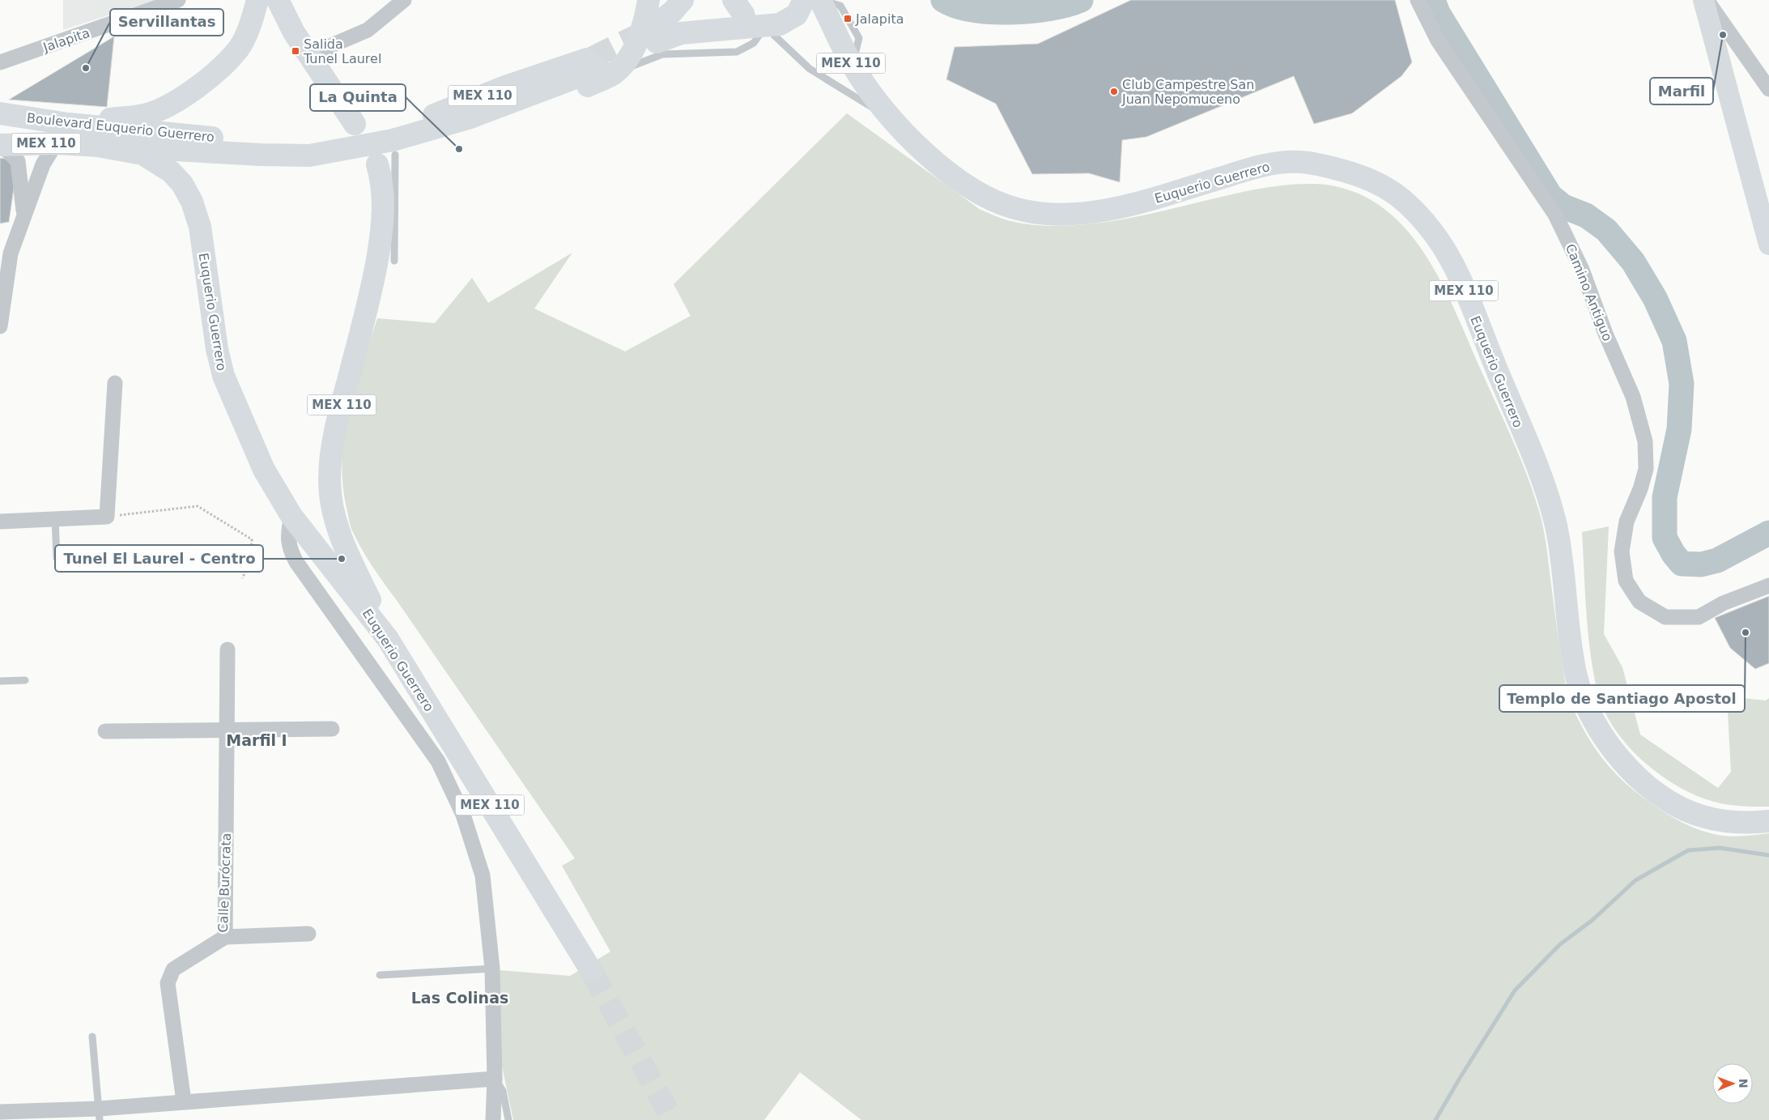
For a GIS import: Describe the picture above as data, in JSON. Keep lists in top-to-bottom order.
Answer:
{
  "streets": {
    "main road": ["MEX 110", "Boulevard Euquerio Guerrero", "Euquerio Guerrero"],
    "street": ["Jalapita", "Camino Antiguo", "Calle Burócrata"]
  },
  "crossings": [
    ["MEX 110", "Boulevard Euquerio Guerrero"],
    ["MEX 110", "Euquerio Guerrero"],
    ["Boulevard Euquerio Guerrero", "Euquerio Guerrero"]
  ],
  "districts": ["Marfil I", "Las Colinas"],
  "places": {
    "transit": ["Jalapita", "Salida Tunel Laurel"],
    "other": [
      "Marfil",
      "Servillantas",
      "Club Campestre San Juan Nepomuceno",
      "La Quinta",
      "Tunel El Laurel - Centro",
      "Templo de Santiago Apostol"
    ]
  },
  "north": "right"
}
